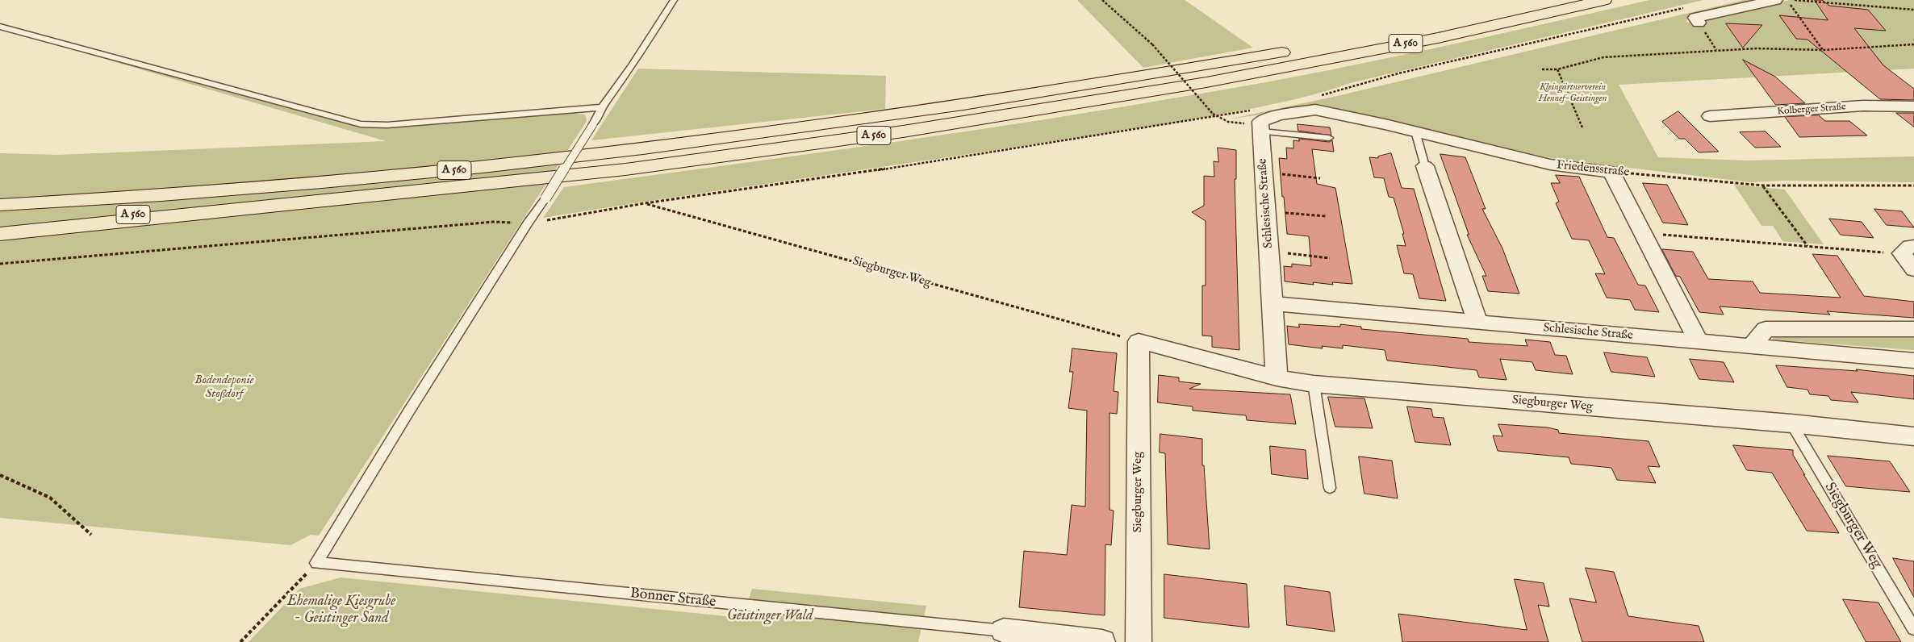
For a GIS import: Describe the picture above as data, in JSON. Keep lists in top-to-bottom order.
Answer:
{
  "streets": {
    "highway": ["A 560"],
    "street": [
      "Kolberger Straße",
      "Friedensstraße",
      "Schlesische Straße",
      "Siegburger Weg",
      "Bonner Straße"
    ]
  },
  "crossings": [
    ["Friedensstraße", "Schlesische Straße"],
    ["Schlesische Straße", "Siegburger Weg"]
  ],
  "parks": [
    "Kleingärtnerverein Hennef-Geistingen",
    "Bodendeponie Stoßdorf",
    "Ehemalige Kiesgrube - Geistinger Sand",
    "Geistinger Wald"
  ]
}
